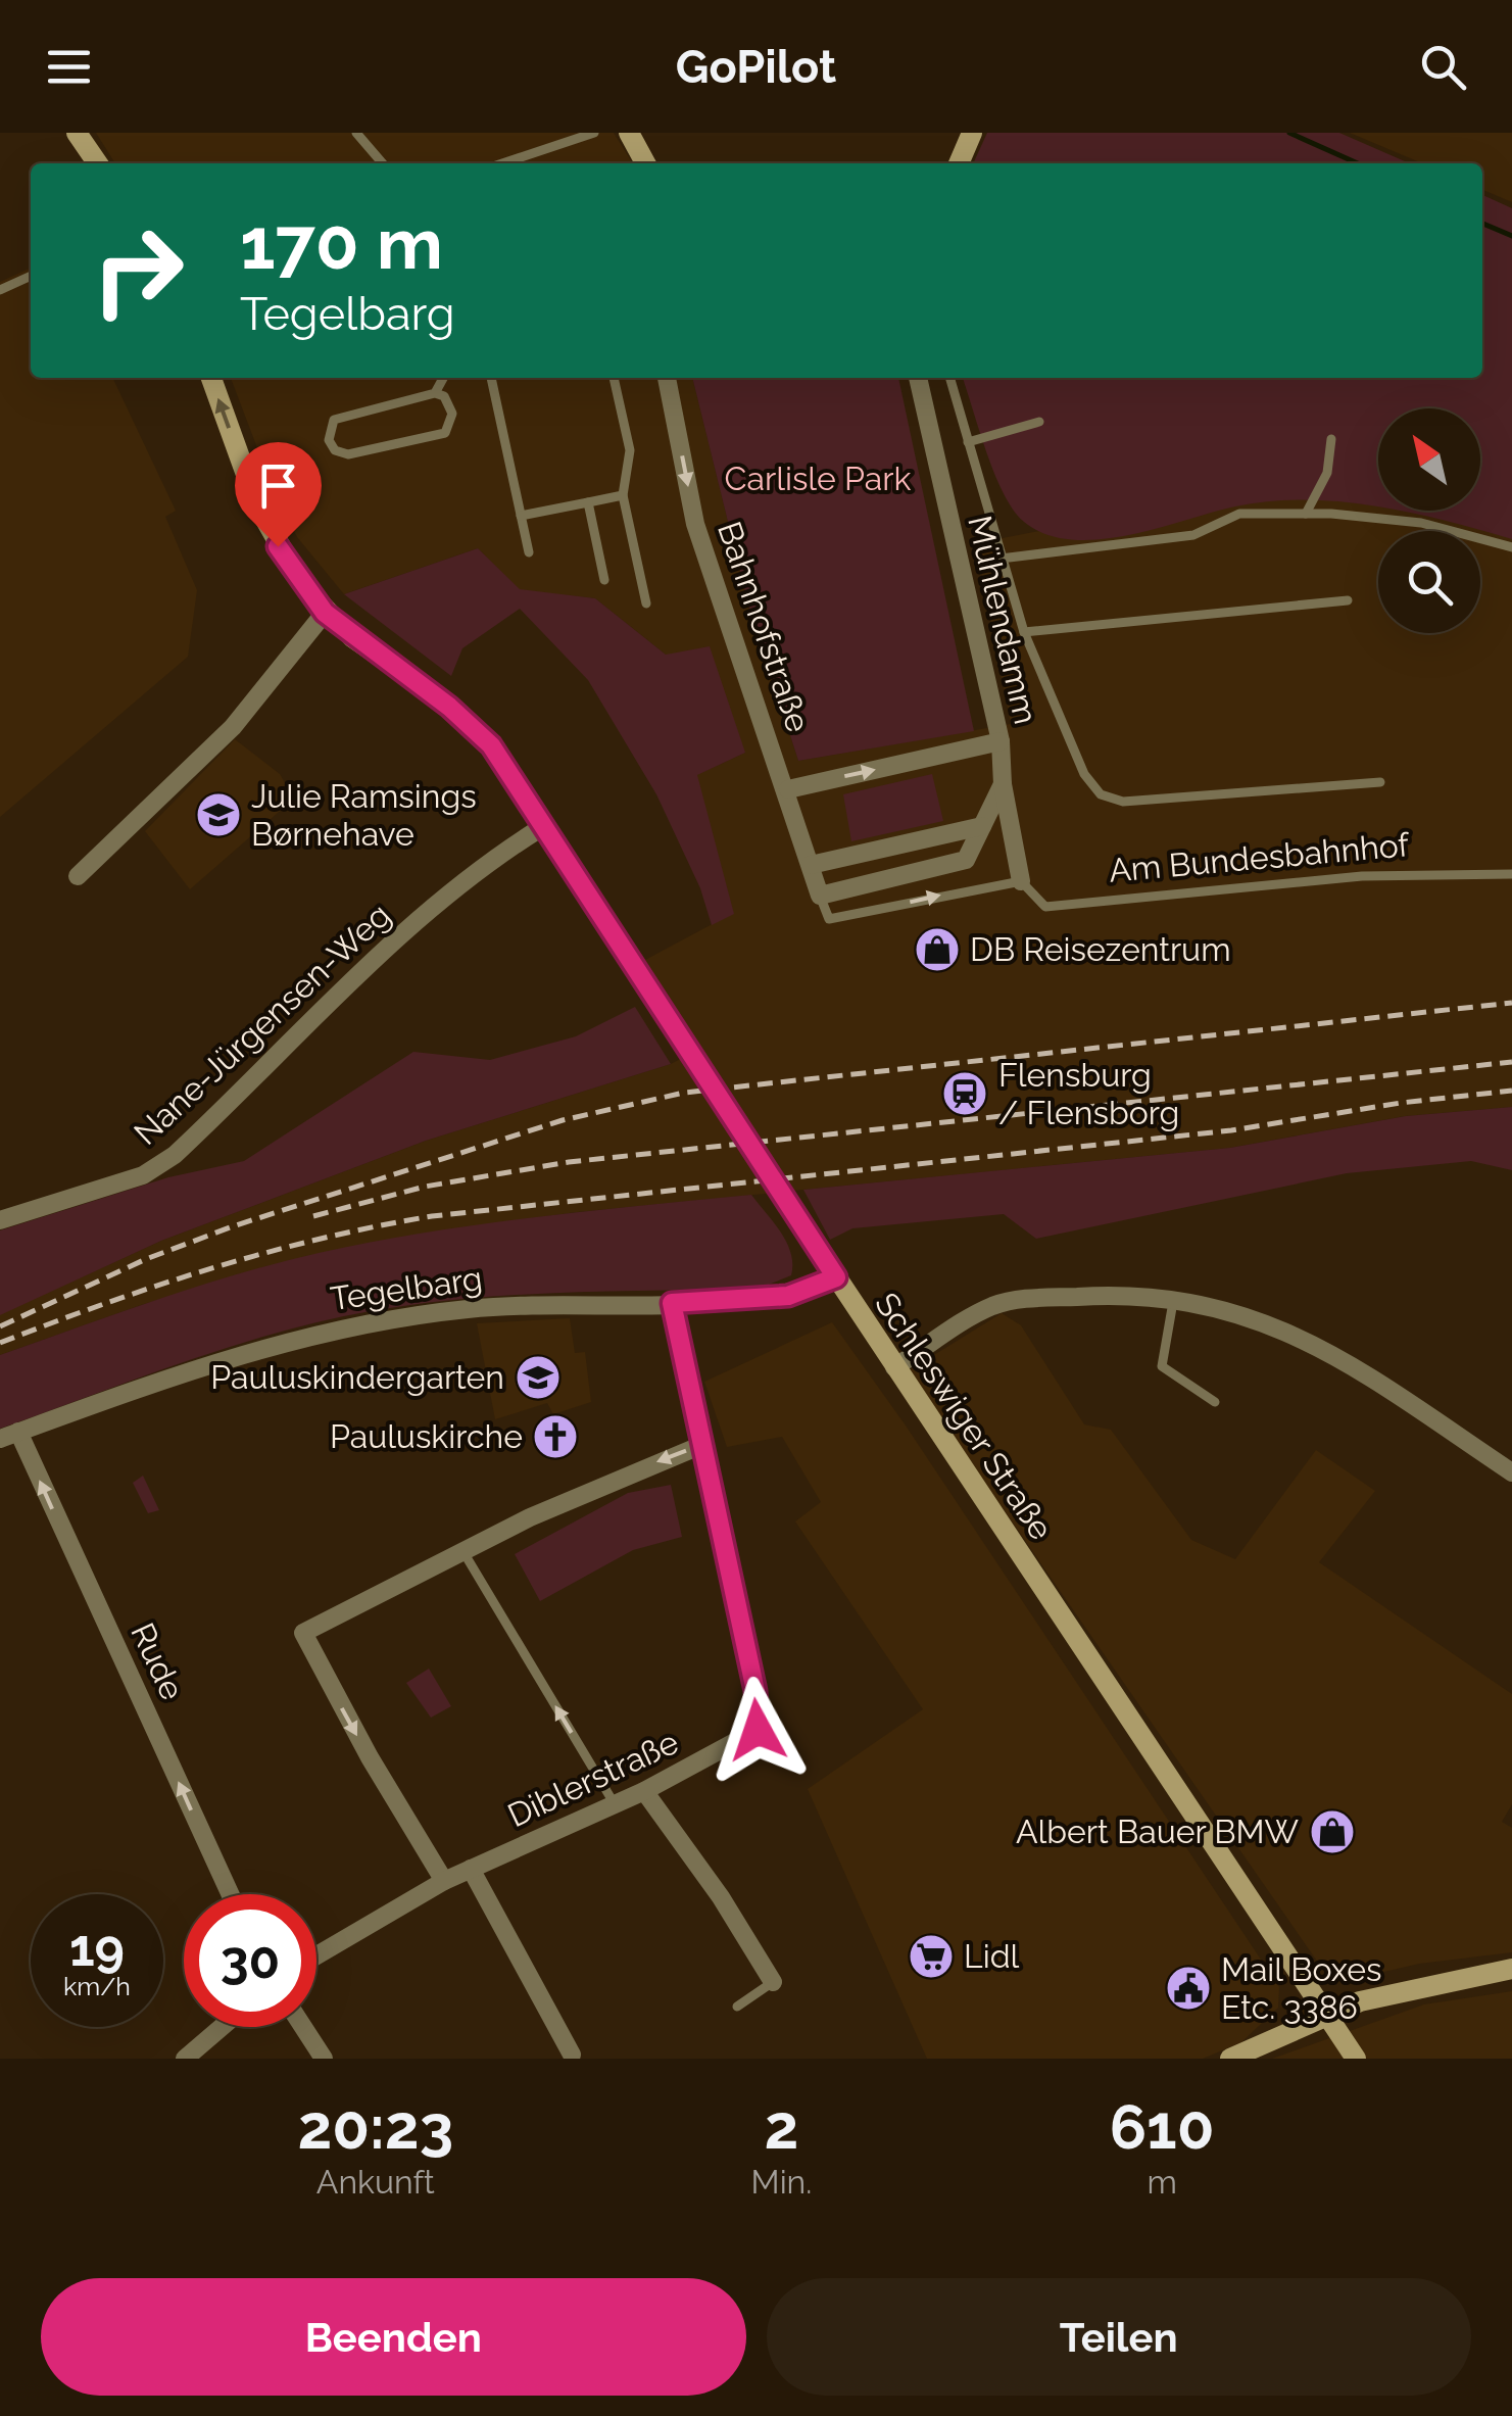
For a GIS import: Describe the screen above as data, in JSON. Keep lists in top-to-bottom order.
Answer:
{
  "streets": {
    "main road": ["Schleswiger Straße"],
    "street": [
      "Mühlendamm",
      "Bahnhofstraße",
      "Nane-Jürgensen-Weg",
      "Tegelbarg",
      "Rude",
      "Diblerstraße"
    ],
    "lane": ["Am Bundesbahnhof"]
  },
  "crossings": [
    ["Mühlendamm", "Am Bundesbahnhof"],
    ["Nane-Jürgensen-Weg", "Schleswiger Straße"],
    ["Tegelbarg", "Schleswiger Straße"],
    ["Tegelbarg", "Rude"],
    ["Tegelbarg", "Diblerstraße"]
  ],
  "one_way": ["Bahnhofstraße", "Rude"],
  "parks": ["Carlisle Park"],
  "places": {
    "school or university": ["Julie Ramsings Børnehave", "Pauluskindergarten"],
    "shop": ["DB Reisezentrum", "Albert Bauer BMW"],
    "station": ["Flensburg / Flensborg"],
    "church": ["Pauluskirche"],
    "supermarket": ["Lidl"],
    "public building": ["Mail Boxes Etc. 3386"]
  },
  "north": "top left",
  "page": {
    "header": "GoPilot",
    "turn": ["170 m", "Tegelbarg"],
    "speed": "19 km/h",
    "limit": "30",
    "eta": [
      "20:23",
      "Ankunft",
      "2",
      "Min.",
      "610",
      "m"
    ],
    "buttons": ["Beenden", "Teilen"]
  }
}
